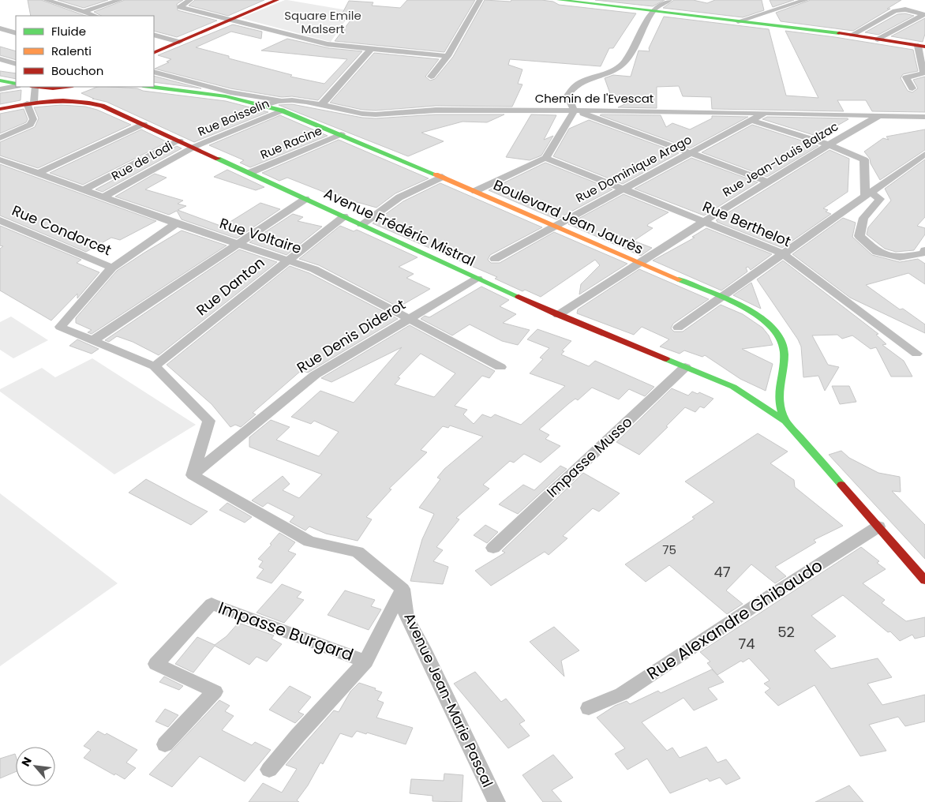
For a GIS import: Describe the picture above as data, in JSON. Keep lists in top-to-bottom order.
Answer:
{
  "streets": {
    "main road": ["Boulevard Jean Jaurès", "Avenue Frédéric Mistral"],
    "street": [
      "Chemin de l'Evescat",
      "Rue Boisselin",
      "Rue Racine",
      "Rue Jean-Louis Balzac",
      "Rue de Lodi",
      "Rue Dominique Arago",
      "Rue Berthelot",
      "Rue Condorcet",
      "Rue Voltaire",
      "Rue Danton",
      "Rue Denis Diderot",
      "Impasse Musso",
      "Rue Alexandre Ghibaudo",
      "Impasse Burgard",
      "Avenue Jean-Marie Pascal"
    ]
  },
  "crossings": [
    ["Chemin de l'Evescat", "Rue Jean-Louis Balzac"],
    ["Chemin de l'Evescat", "Rue Dominique Arago"],
    ["Chemin de l'Evescat", "Boulevard Jean Jaurès"],
    ["Rue Boisselin", "Rue de Lodi"],
    ["Rue Boisselin", "Boulevard Jean Jaurès"],
    ["Rue Boisselin", "Avenue Frédéric Mistral"],
    ["Rue Racine", "Boulevard Jean Jaurès"],
    ["Rue Racine", "Avenue Frédéric Mistral"],
    ["Rue Jean-Louis Balzac", "Boulevard Jean Jaurès"],
    ["Rue Jean-Louis Balzac", "Rue Berthelot"],
    ["Rue Jean-Louis Balzac", "Avenue Frédéric Mistral"],
    ["Rue de Lodi", "Avenue Frédéric Mistral"],
    ["Rue de Lodi", "Rue Voltaire"],
    ["Rue Dominique Arago", "Boulevard Jean Jaurès"],
    ["Rue Dominique Arago", "Rue Berthelot"],
    ["Boulevard Jean Jaurès", "Avenue Frédéric Mistral"],
    ["Avenue Frédéric Mistral", "Rue Danton"],
    ["Avenue Frédéric Mistral", "Rue Denis Diderot"],
    ["Avenue Frédéric Mistral", "Impasse Musso"],
    ["Rue Voltaire", "Rue Danton"],
    ["Rue Voltaire", "Rue Denis Diderot"],
    ["Impasse Burgard", "Avenue Jean-Marie Pascal"]
  ],
  "parks": ["Square Emile Malsert"],
  "house_numbers": [
    "75",
    "47",
    "52",
    "74"
  ],
  "legend": ["Fluide", "Ralenti", "Bouchon"],
  "north": "top left"
}
